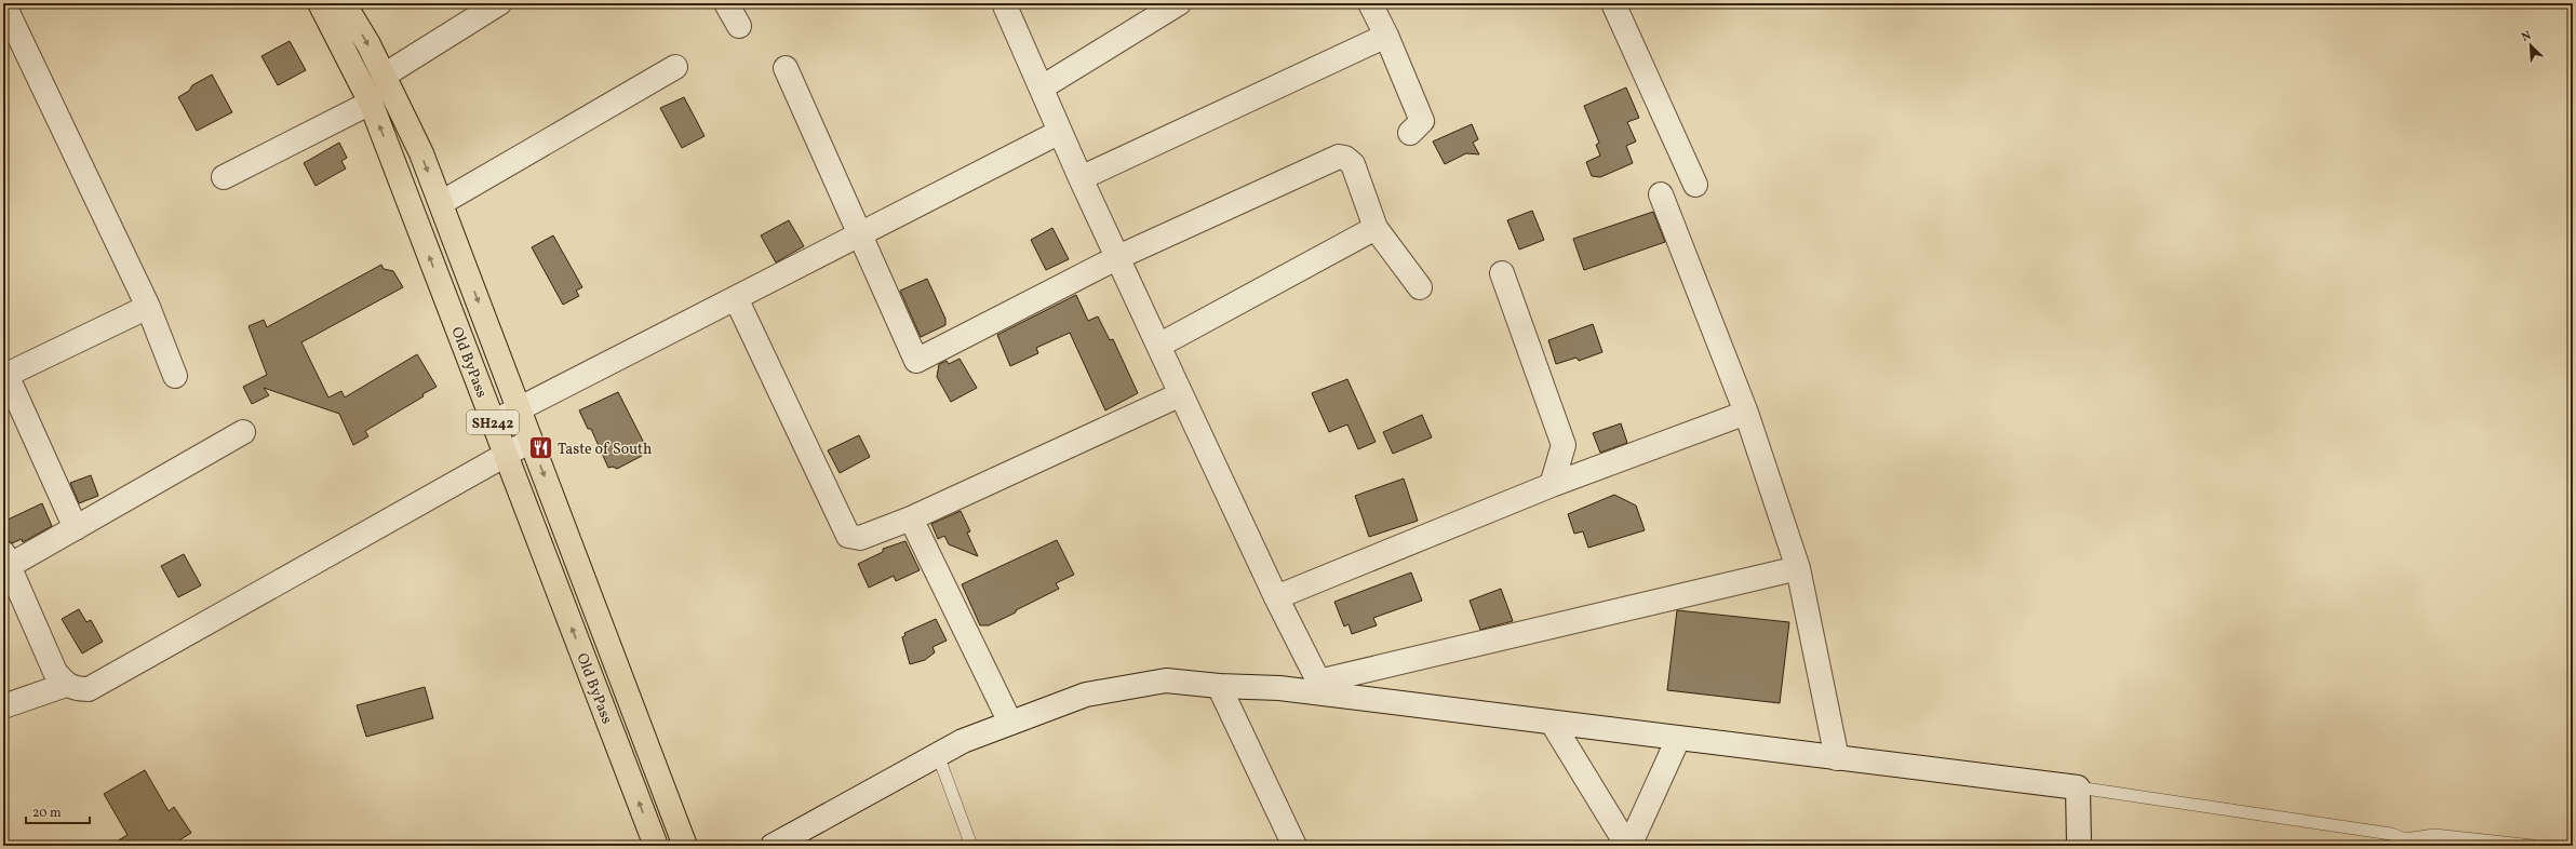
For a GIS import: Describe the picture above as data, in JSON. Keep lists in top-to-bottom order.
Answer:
{
  "streets": {
    "main road": ["Old ByPass", "SH242"]
  },
  "places": {
    "restaurant": ["Taste of South"]
  },
  "scale_bar": "20 m",
  "north": "top left"
}
